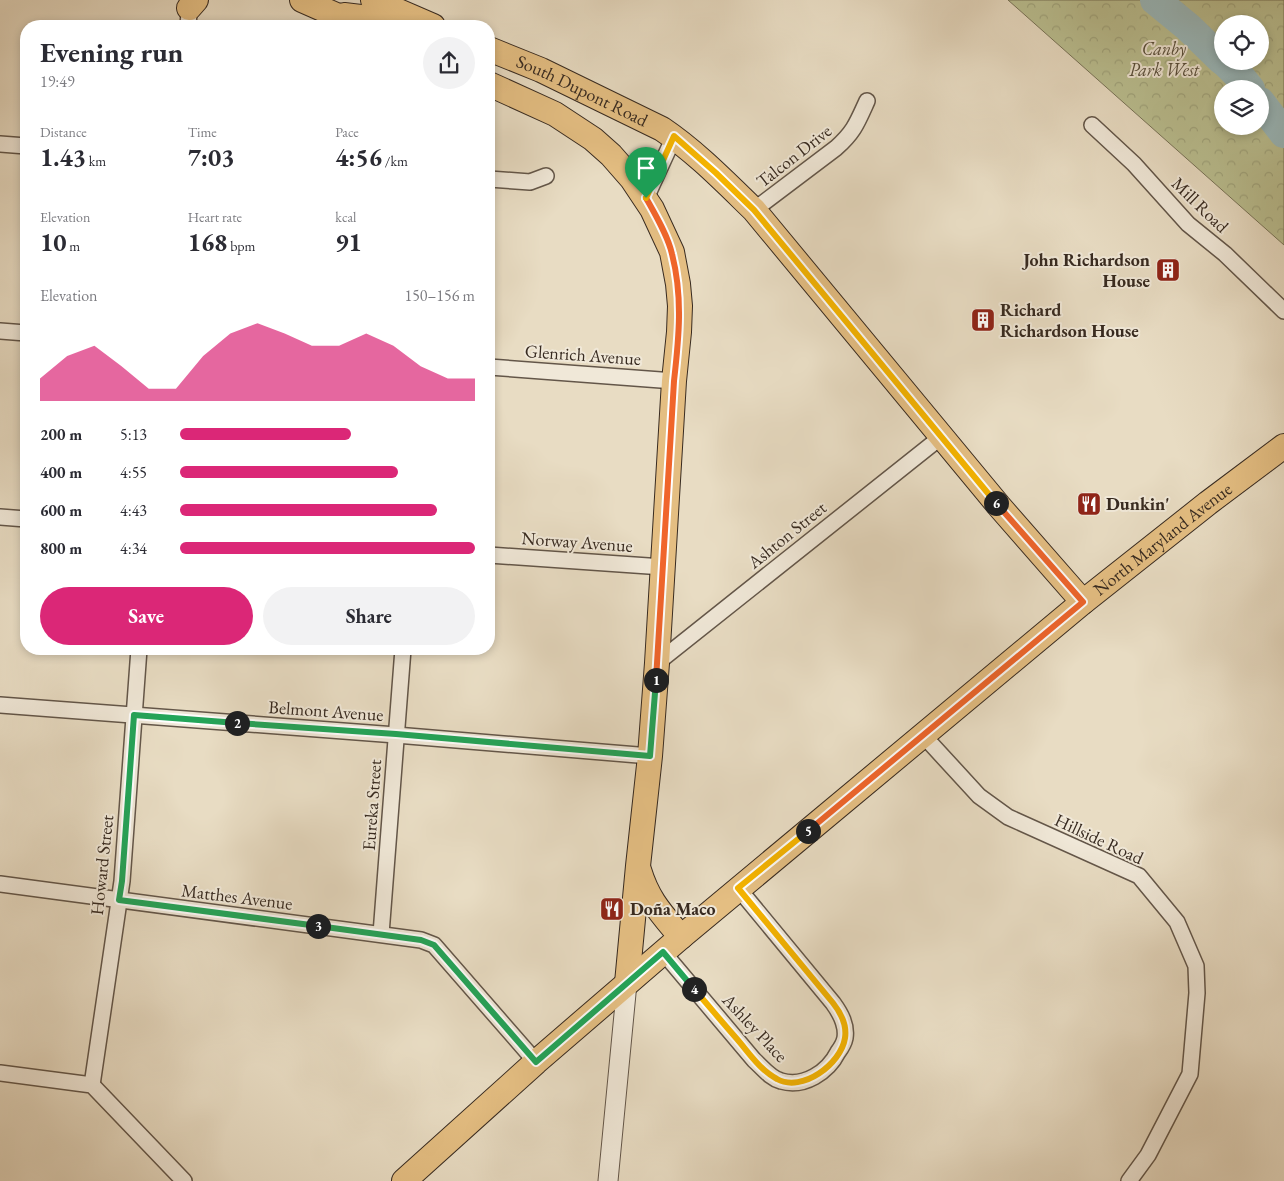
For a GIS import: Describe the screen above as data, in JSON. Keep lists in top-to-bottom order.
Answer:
{
  "streets": {
    "main road": ["South Dupont Road", "North Maryland Avenue"],
    "street": [
      "Talcon Drive",
      "Mill Road",
      "Glenrich Avenue",
      "Ashton Street",
      "Norway Avenue",
      "Belmont Avenue",
      "Eureka Street",
      "Hillside Road",
      "Howard Street",
      "Matthes Avenue",
      "Ashley Place"
    ]
  },
  "crossings": [
    ["South Dupont Road", "Talcon Drive"],
    ["South Dupont Road", "Glenrich Avenue"],
    ["South Dupont Road", "Ashton Street"],
    ["South Dupont Road", "North Maryland Avenue"],
    ["South Dupont Road", "Norway Avenue"],
    ["South Dupont Road", "Belmont Avenue"],
    ["North Maryland Avenue", "Hillside Road"],
    ["North Maryland Avenue", "Matthes Avenue"],
    ["North Maryland Avenue", "Ashley Place"],
    ["Belmont Avenue", "Eureka Street"],
    ["Belmont Avenue", "Howard Street"],
    ["Eureka Street", "Matthes Avenue"],
    ["Howard Street", "Matthes Avenue"]
  ],
  "parks": ["Canby Park West"],
  "places": {
    "building": ["John Richardson House", "Richard Richardson House"],
    "restaurant": ["Dunkin'", "Doña Maco"]
  },
  "page": {
    "heading": ["Evening run", "19:49"],
    "stats": [
      ["Distance", "1.43 km"],
      ["Time", "7:03"],
      ["Pace", "4:56 /km"],
      ["Elevation", "10 m"],
      ["Heart rate", "168 bpm"],
      ["kcal", "91"]
    ],
    "chart": ["Elevation", "150–156 m"],
    "list": [
      {
        "name": "200 m",
        "note": "5:13"
      },
      {
        "name": "400 m",
        "note": "4:55"
      },
      {
        "name": "600 m",
        "note": "4:43"
      },
      {
        "name": "800 m",
        "note": "4:34"
      }
    ],
    "pins": [
      "6",
      "1",
      "2",
      "5",
      "3",
      "4"
    ],
    "buttons": ["Save", "Share"]
  }
}
